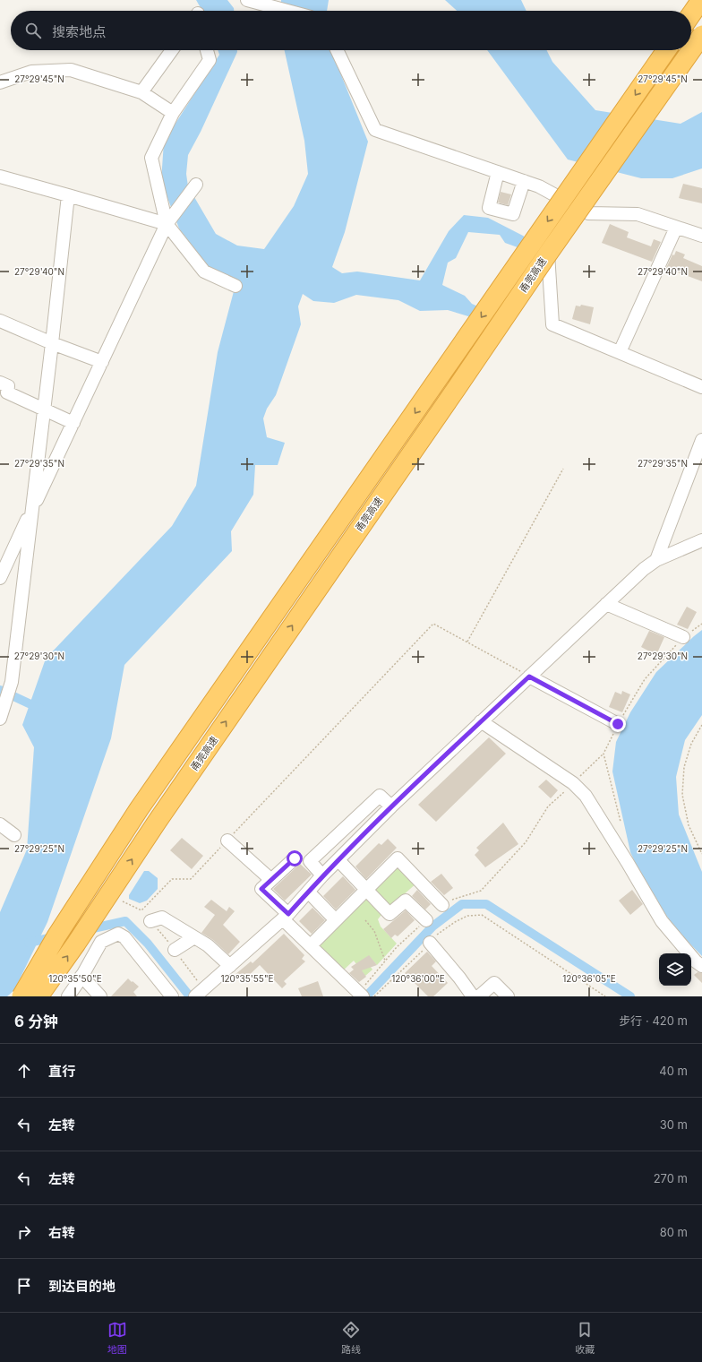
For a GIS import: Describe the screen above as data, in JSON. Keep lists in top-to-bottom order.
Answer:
{
  "streets": {
    "highway": ["甬莞高速"]
  },
  "page": {
    "search": "搜索地点",
    "heading": ["6 分钟", "步行 · 420 m"],
    "list": [
      ["直行", "40 m"],
      ["左转", "30 m"],
      ["左转", "270 m"],
      ["右转", "80 m"],
      "到达目的地"
    ],
    "nav": ["地图", "路线", "收藏"]
  },
  "coordinates": [
    "27°29'45\"N",
    "27°29'40\"N",
    "27°29'35\"N",
    "27°29'30\"N",
    "27°29'25\"N",
    "120°35'50\"E",
    "120°35'55\"E",
    "120°36'00\"E",
    "120°36'05\"E"
  ]
}
